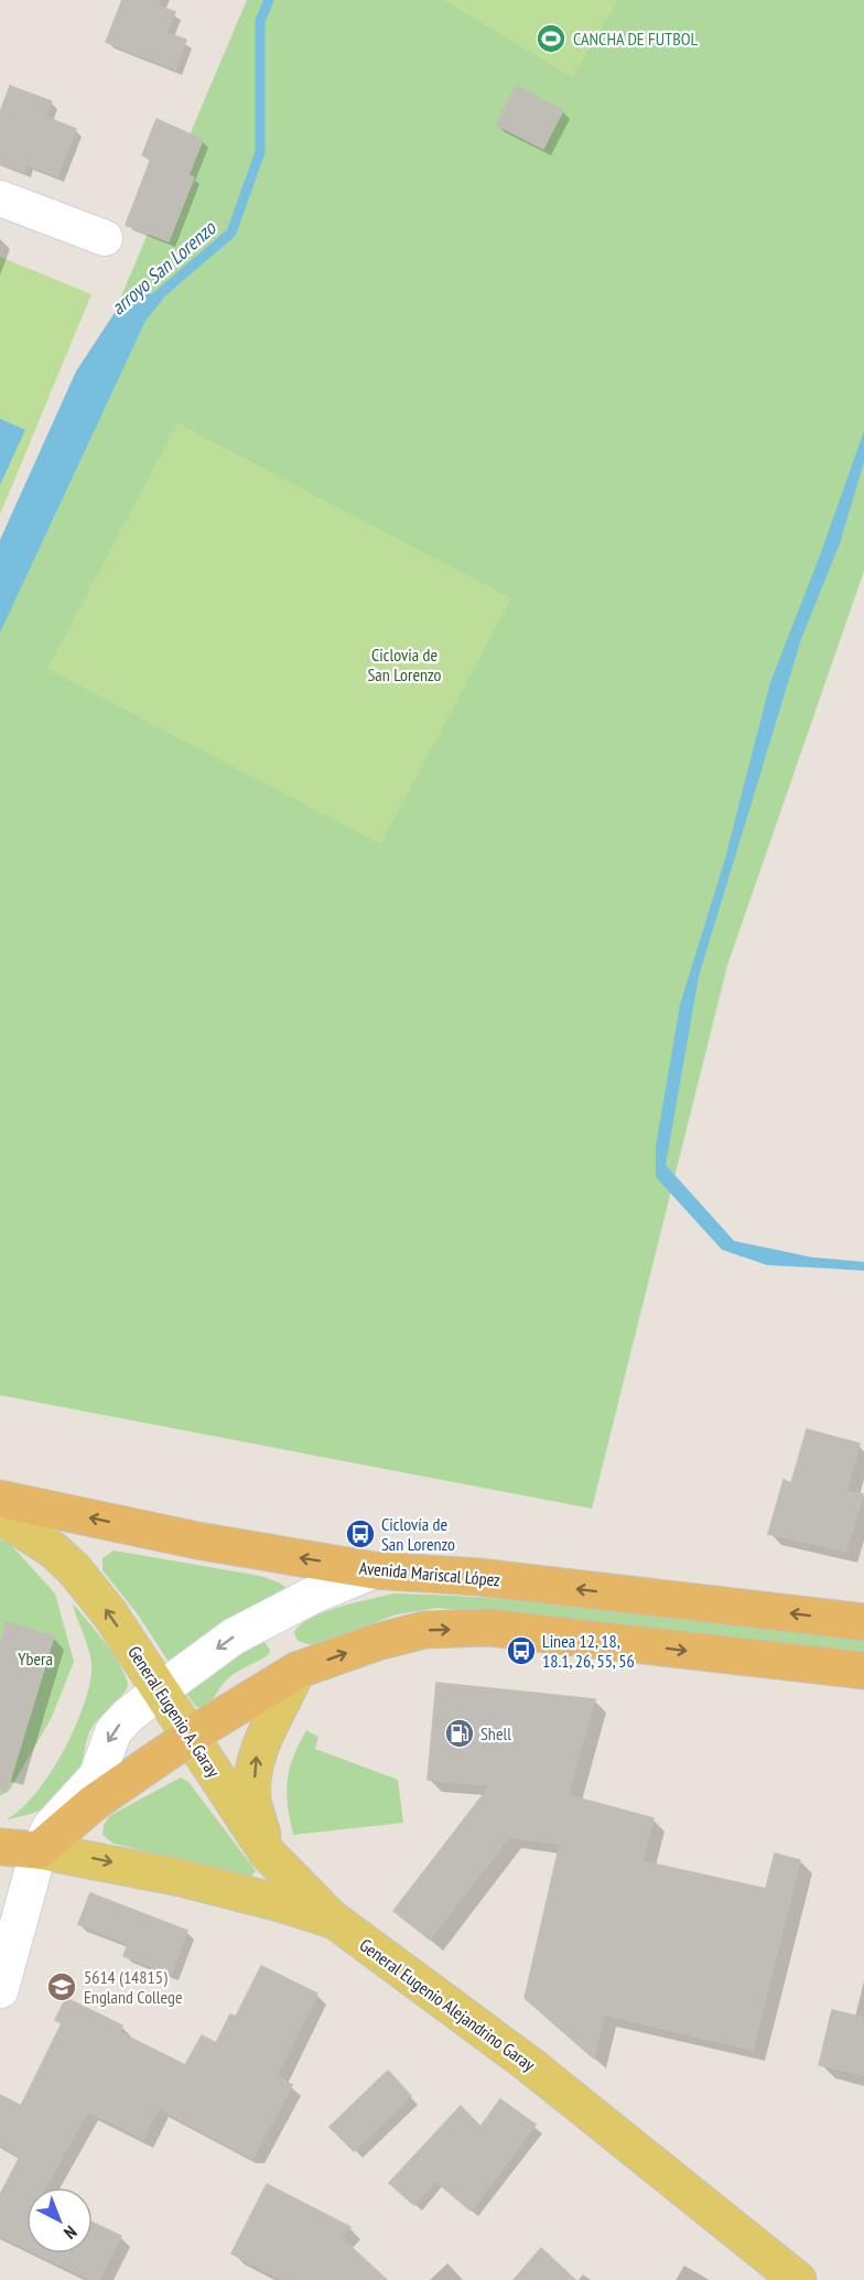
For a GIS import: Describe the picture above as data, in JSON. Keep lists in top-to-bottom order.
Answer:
{
  "streets": {
    "highway": ["Avenida Mariscal López"],
    "main road": ["General Eugenio A. Garay", "General Eugenio Alejandrino Garay"]
  },
  "crossings": [
    ["General Eugenio A. Garay", "General Eugenio Alejandrino Garay"]
  ],
  "one_way": ["General Eugenio A. Garay"],
  "water": ["arroyo San Lorenzo"],
  "parks": ["Ciclovia de San Lorenzo", "Ybera"],
  "places": {
    "sports": ["CANCHA DE FUTBOL"],
    "bus stop": ["Ciclovía de San Lorenzo", "Linea 12, 18, 18.1, 26, 55, 56"],
    "fuel station": ["Shell"],
    "school or university": ["5614 (14815) England College"]
  },
  "north": "bottom right"
}
